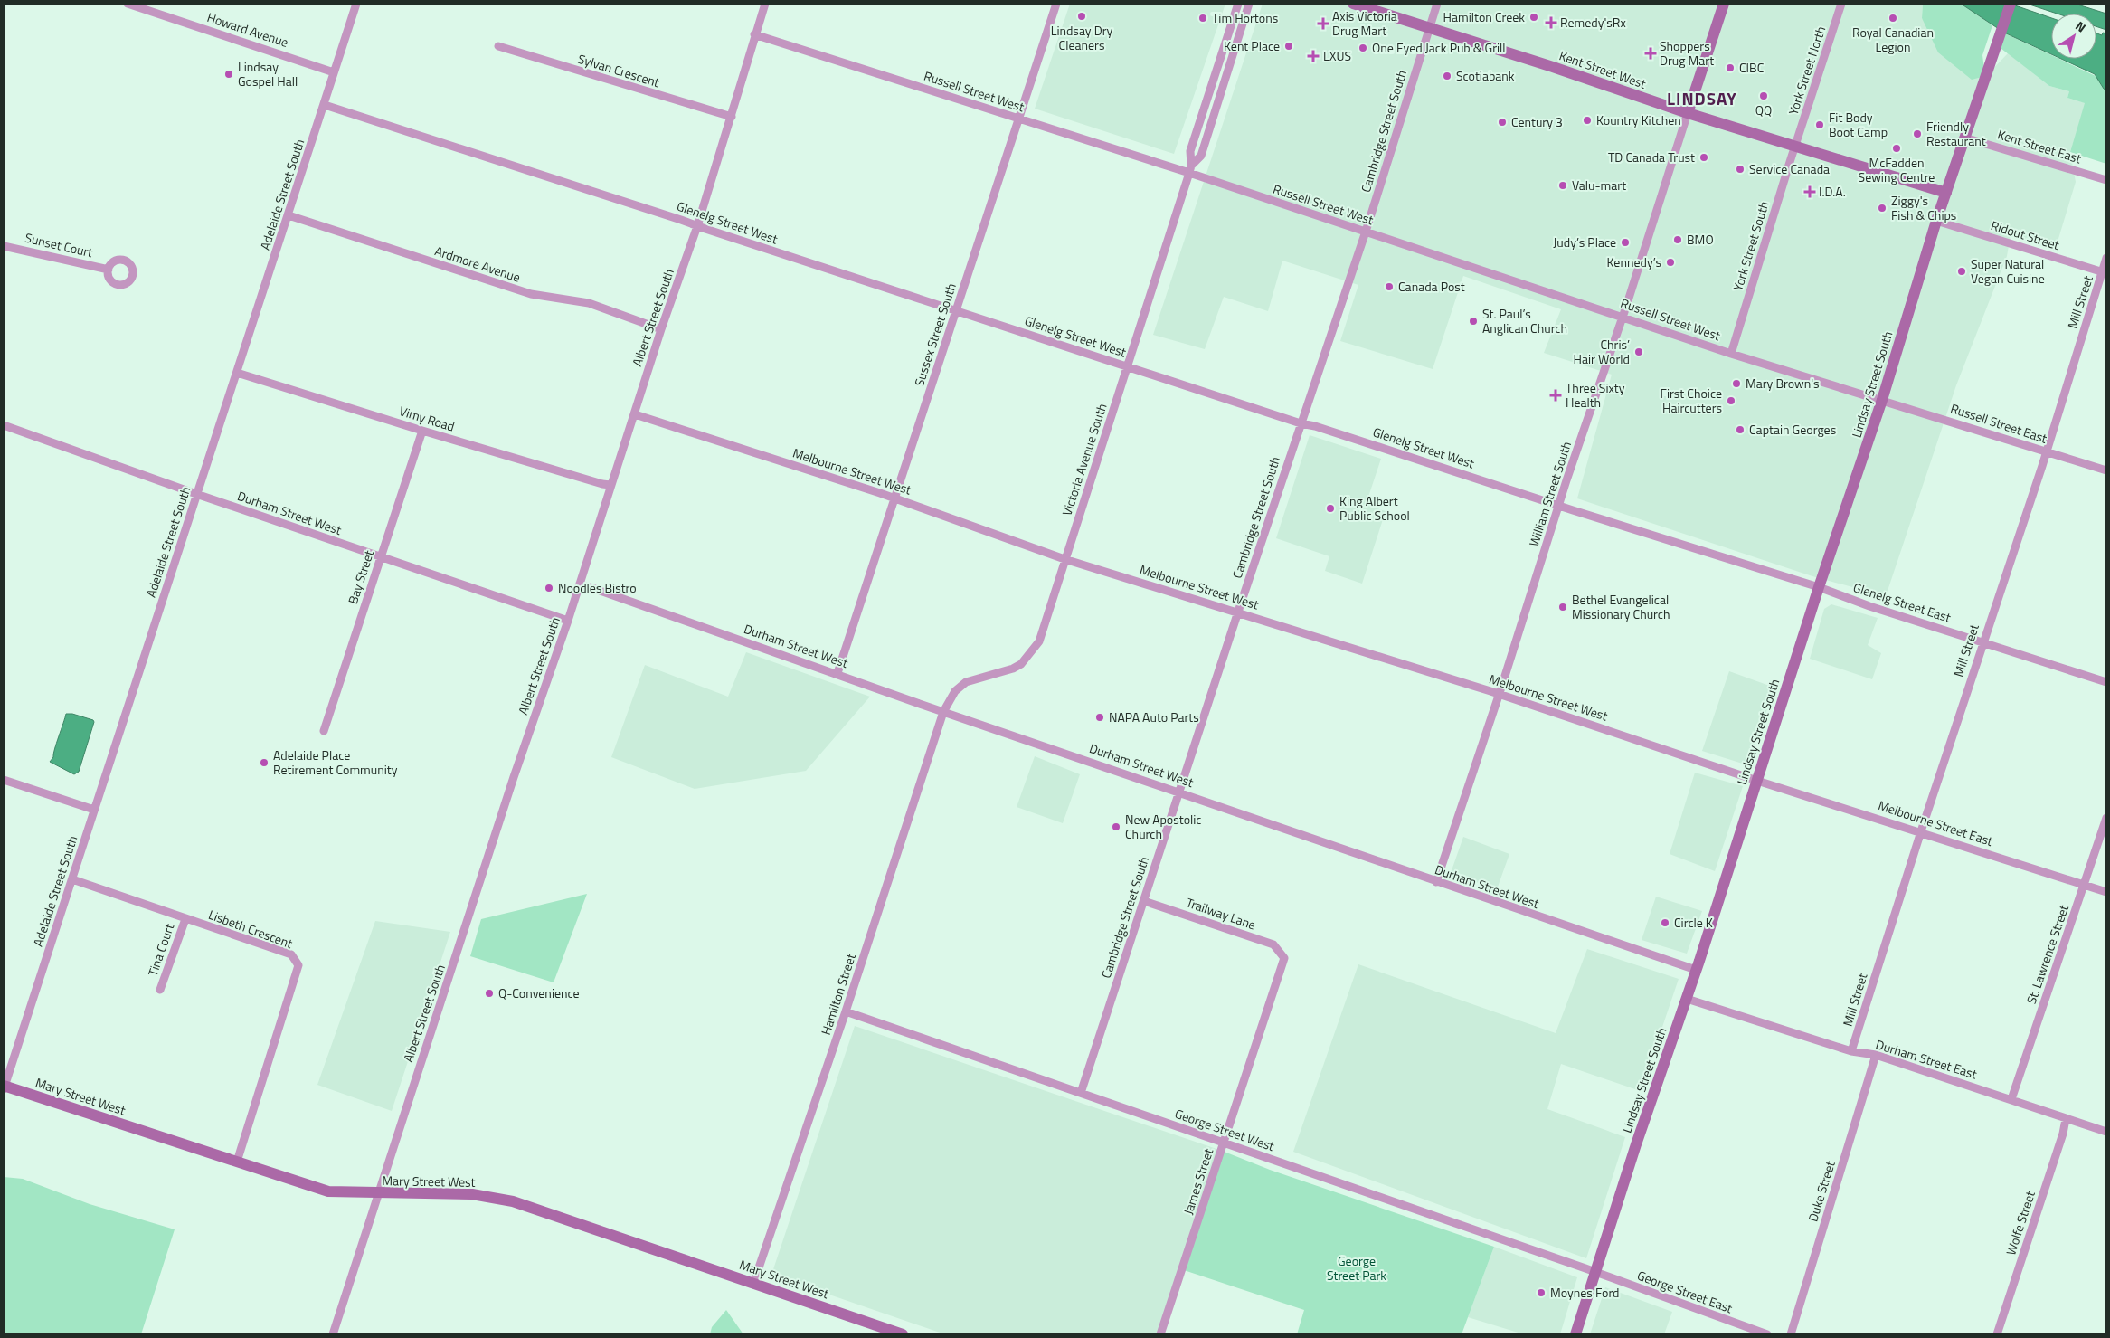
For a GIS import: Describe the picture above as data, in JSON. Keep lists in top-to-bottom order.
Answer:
{
  "streets": {
    "main road": ["Kent Street West", "Lindsay Street South", "Mary Street West"],
    "street": [
      "Howard Avenue",
      "Sylvan Crescent",
      "York Street North",
      "Russell Street West",
      "Cambridge Street South",
      "Kent Street East",
      "Adelaide Street South",
      "Glenelg Street West",
      "Ridout Street",
      "Sunset Court",
      "York Street South",
      "Ardmore Avenue",
      "Mill Street",
      "Albert Street South",
      "Sussex Street South",
      "Vimy Road",
      "Russell Street East",
      "Victoria Avenue South",
      "Melbourne Street West",
      "William Street South",
      "Durham Street West",
      "Bay Street",
      "Glenelg Street East",
      "Melbourne Street East",
      "Trailway Lane",
      "Lisbeth Crescent",
      "Tina Court",
      "St. Lawrence Street",
      "Hamilton Street",
      "Durham Street East",
      "George Street West",
      "James Street",
      "Duke Street",
      "Wolfe Street",
      "George Street East"
    ]
  },
  "crossings": [
    ["Howard Avenue", "Adelaide Street South"],
    ["Kent Street West", "York Street North"],
    ["Kent Street West", "Cambridge Street South"],
    ["Kent Street West", "York Street South"],
    ["Kent Street West", "Lindsay Street South"],
    ["Kent Street West", "William Street South"],
    ["Sylvan Crescent", "Albert Street South"],
    ["York Street North", "York Street South"],
    ["Russell Street West", "Cambridge Street South"],
    ["Russell Street West", "York Street South"],
    ["Russell Street West", "Albert Street South"],
    ["Russell Street West", "Sussex Street South"],
    ["Russell Street West", "Lindsay Street South"],
    ["Russell Street West", "Russell Street East"],
    ["Russell Street West", "Victoria Avenue South"],
    ["Russell Street West", "William Street South"],
    ["Cambridge Street South", "Glenelg Street West"],
    ["Cambridge Street South", "Melbourne Street West"],
    ["Cambridge Street South", "Durham Street West"],
    ["Cambridge Street South", "Trailway Lane"],
    ["Cambridge Street South", "George Street West"],
    ["Kent Street East", "Lindsay Street South"],
    ["Adelaide Street South", "Glenelg Street West"],
    ["Adelaide Street South", "Ardmore Avenue"],
    ["Adelaide Street South", "Vimy Road"],
    ["Adelaide Street South", "Durham Street West"],
    ["Adelaide Street South", "Lisbeth Crescent"],
    ["Adelaide Street South", "Mary Street West"],
    ["Glenelg Street West", "Albert Street South"],
    ["Glenelg Street West", "Sussex Street South"],
    ["Glenelg Street West", "Lindsay Street South"],
    ["Glenelg Street West", "Victoria Avenue South"],
    ["Glenelg Street West", "William Street South"],
    ["Glenelg Street West", "Glenelg Street East"],
    ["Ridout Street", "Mill Street"],
    ["Ridout Street", "Lindsay Street South"],
    ["Ardmore Avenue", "Albert Street South"],
    ["Mill Street", "Russell Street East"],
    ["Mill Street", "Glenelg Street East"],
    ["Mill Street", "Melbourne Street East"],
    ["Mill Street", "Durham Street East"],
    ["Albert Street South", "Vimy Road"],
    ["Albert Street South", "Melbourne Street West"],
    ["Albert Street South", "Durham Street West"],
    ["Albert Street South", "Mary Street West"],
    ["Sussex Street South", "Melbourne Street West"],
    ["Sussex Street South", "Durham Street West"],
    ["Lindsay Street South", "Russell Street East"],
    ["Lindsay Street South", "Melbourne Street West"],
    ["Lindsay Street South", "Durham Street West"],
    ["Lindsay Street South", "Glenelg Street East"],
    ["Lindsay Street South", "Melbourne Street East"],
    ["Lindsay Street South", "Durham Street East"],
    ["Lindsay Street South", "George Street West"],
    ["Lindsay Street South", "George Street East"],
    ["Vimy Road", "Bay Street"],
    ["Victoria Avenue South", "Melbourne Street West"],
    ["Victoria Avenue South", "Durham Street West"],
    ["Victoria Avenue South", "Hamilton Street"],
    ["Melbourne Street West", "William Street South"],
    ["Melbourne Street West", "Melbourne Street East"],
    ["William Street South", "Durham Street West"],
    ["Durham Street West", "Bay Street"],
    ["Durham Street West", "Hamilton Street"],
    ["Melbourne Street East", "St. Lawrence Street"],
    ["Trailway Lane", "James Street"],
    ["Lisbeth Crescent", "Tina Court"],
    ["Lisbeth Crescent", "Mary Street West"],
    ["St. Lawrence Street", "Durham Street East"],
    ["Hamilton Street", "Mary Street West"],
    ["Hamilton Street", "George Street West"],
    ["Durham Street East", "Duke Street"],
    ["Durham Street East", "Wolfe Street"],
    ["George Street West", "James Street"],
    ["George Street West", "George Street East"]
  ],
  "districts": ["LINDSAY"],
  "parks": ["George Street Park"],
  "places": {
    "other": [
      "Lindsay Dry Cleaners",
      "Hamilton Creek",
      "Tim Hortons",
      "Royal Canadian Legion",
      "Kent Place",
      "One Eyed Jack Pub & Grill",
      "CIBC",
      "Lindsay Gospel Hall",
      "Scotiabank",
      "QQ",
      "Kountry Kitchen",
      "Century 3",
      "Fit Body Boot Camp",
      "Friendly Restaurant",
      "McFadden Sewing Centre",
      "TD Canada Trust",
      "Service Canada",
      "Valu-mart",
      "Ziggy's Fish & Chips",
      "BMO",
      "Judy’s Place",
      "Kennedy’s",
      "Super Natural Vegan Cuisine",
      "Canada Post",
      "St. Paul’s Anglican Church",
      "Chris’ Hair World",
      "Mary Brown's",
      "First Choice Haircutters",
      "Captain Georges",
      "King Albert Public School",
      "Noodles Bistro",
      "Bethel Evangelical Missionary Church",
      "NAPA Auto Parts",
      "Adelaide Place Retirement Community",
      "New Apostolic Church",
      "Circle K",
      "Q-Convenience",
      "Moynes Ford"
    ],
    "health": [
      "Remedy'sRx",
      "Axis Victoria Drug Mart",
      "Shoppers Drug Mart",
      "LXUS",
      "I.D.A.",
      "Three Sixty Health"
    ]
  },
  "north": "top right"
}
